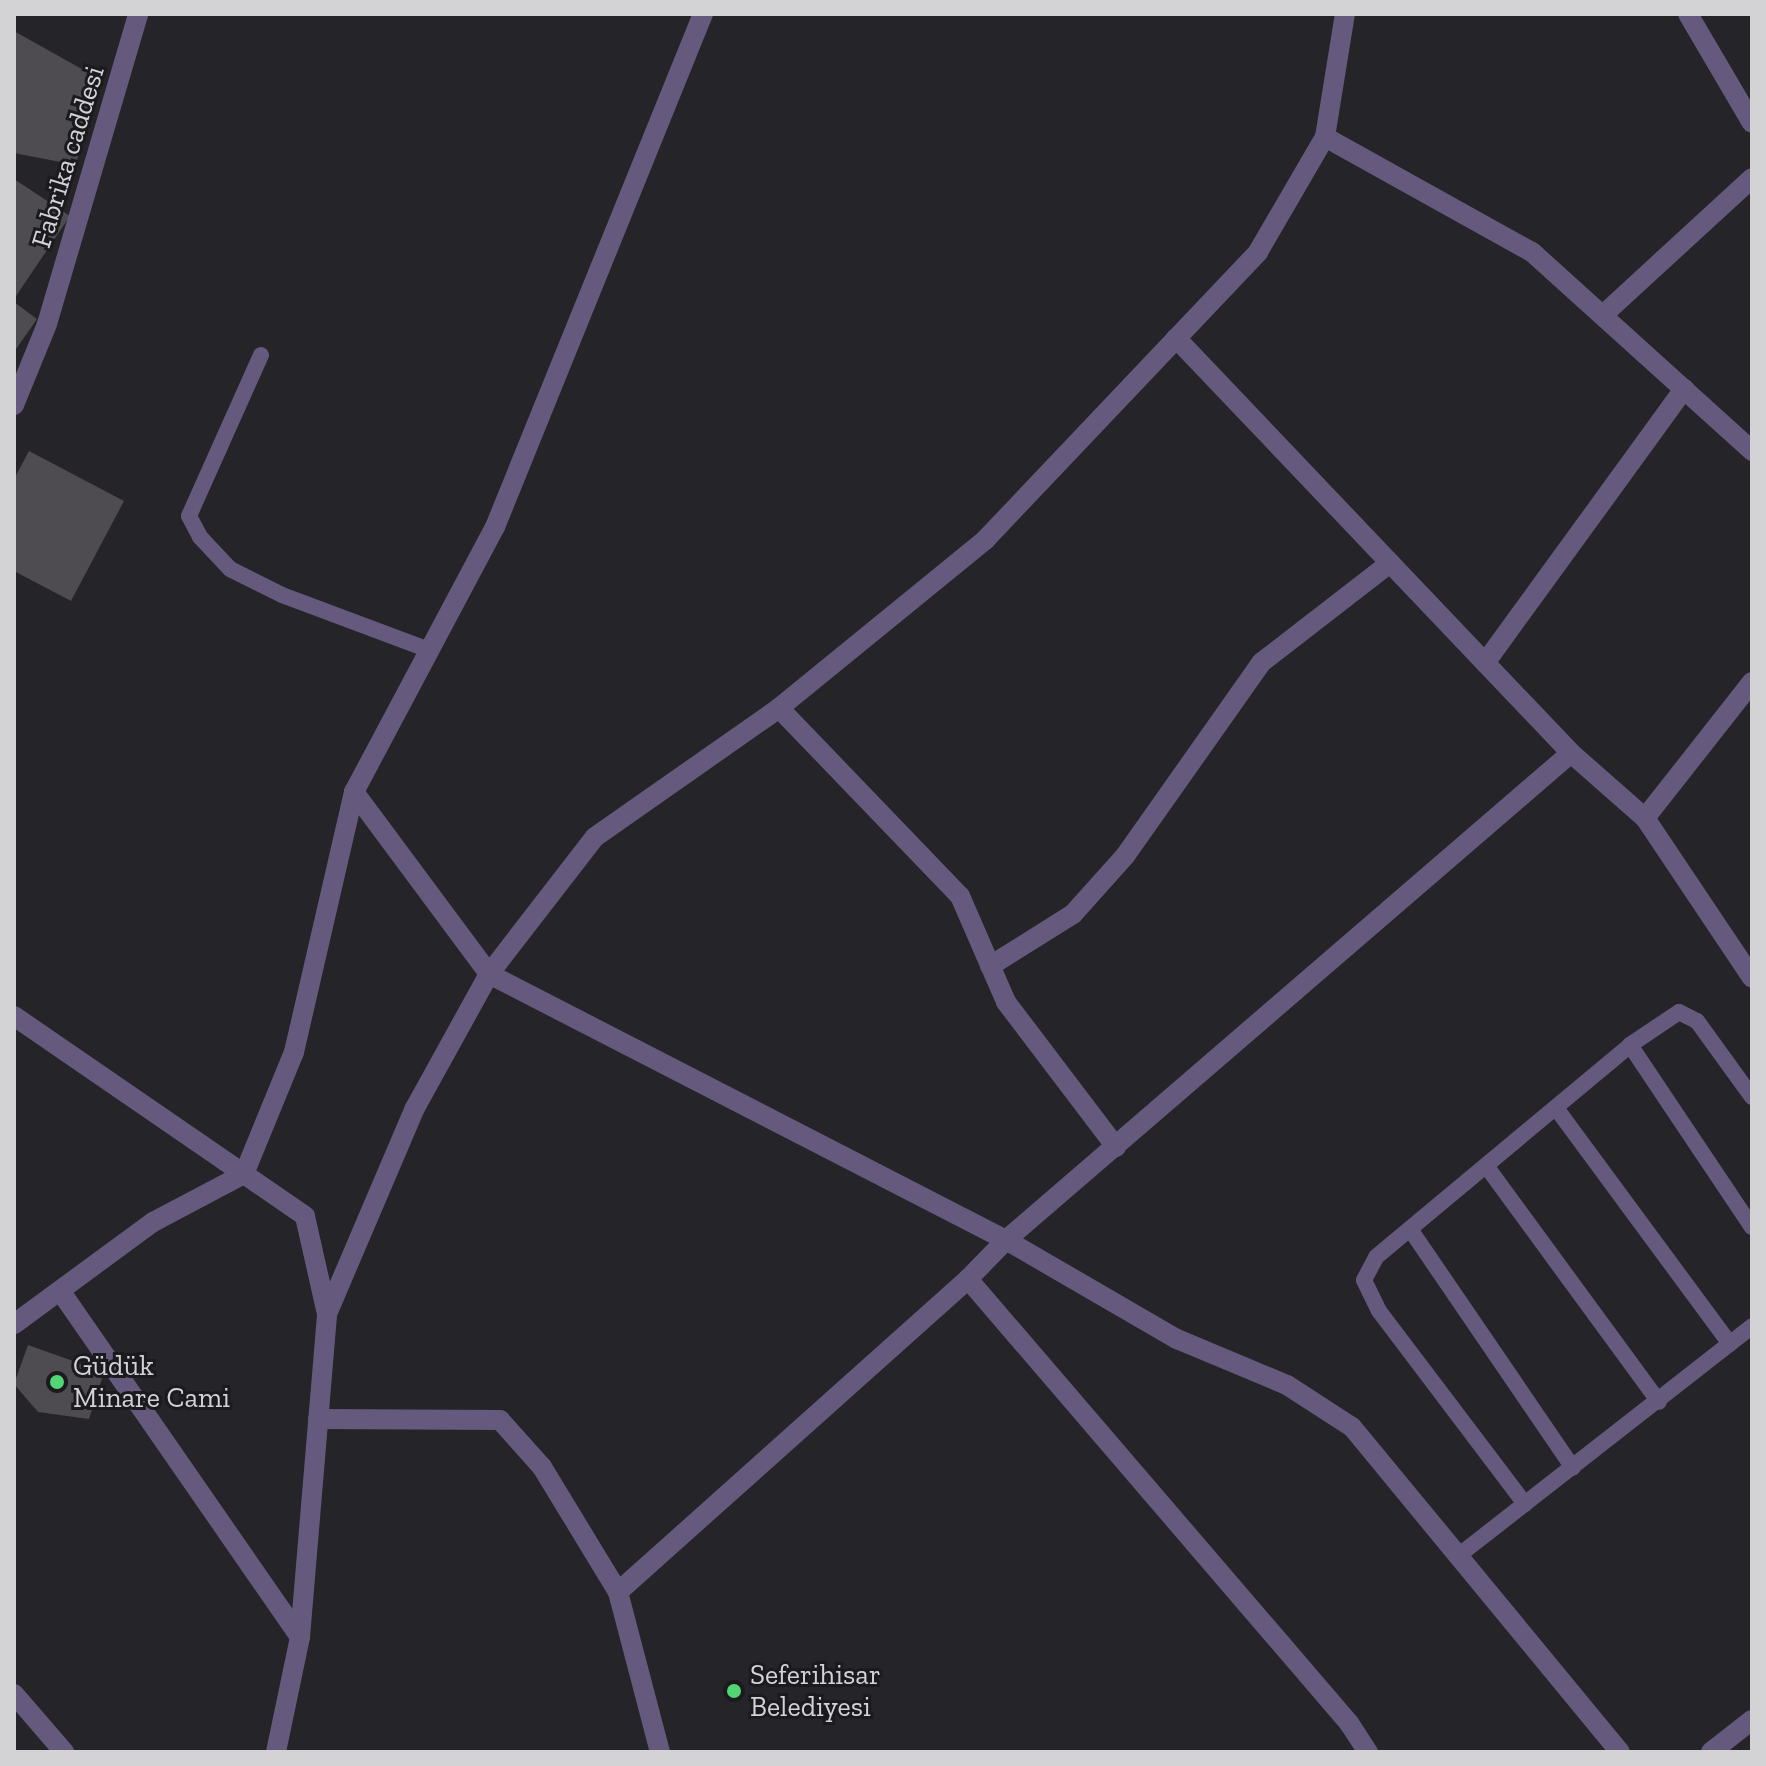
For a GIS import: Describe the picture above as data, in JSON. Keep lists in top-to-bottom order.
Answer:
{
  "streets": {
    "street": ["Fabrika caddesi"]
  },
  "places": ["Güdük Minare Cami", "Seferihisar Belediyesi"]
}
